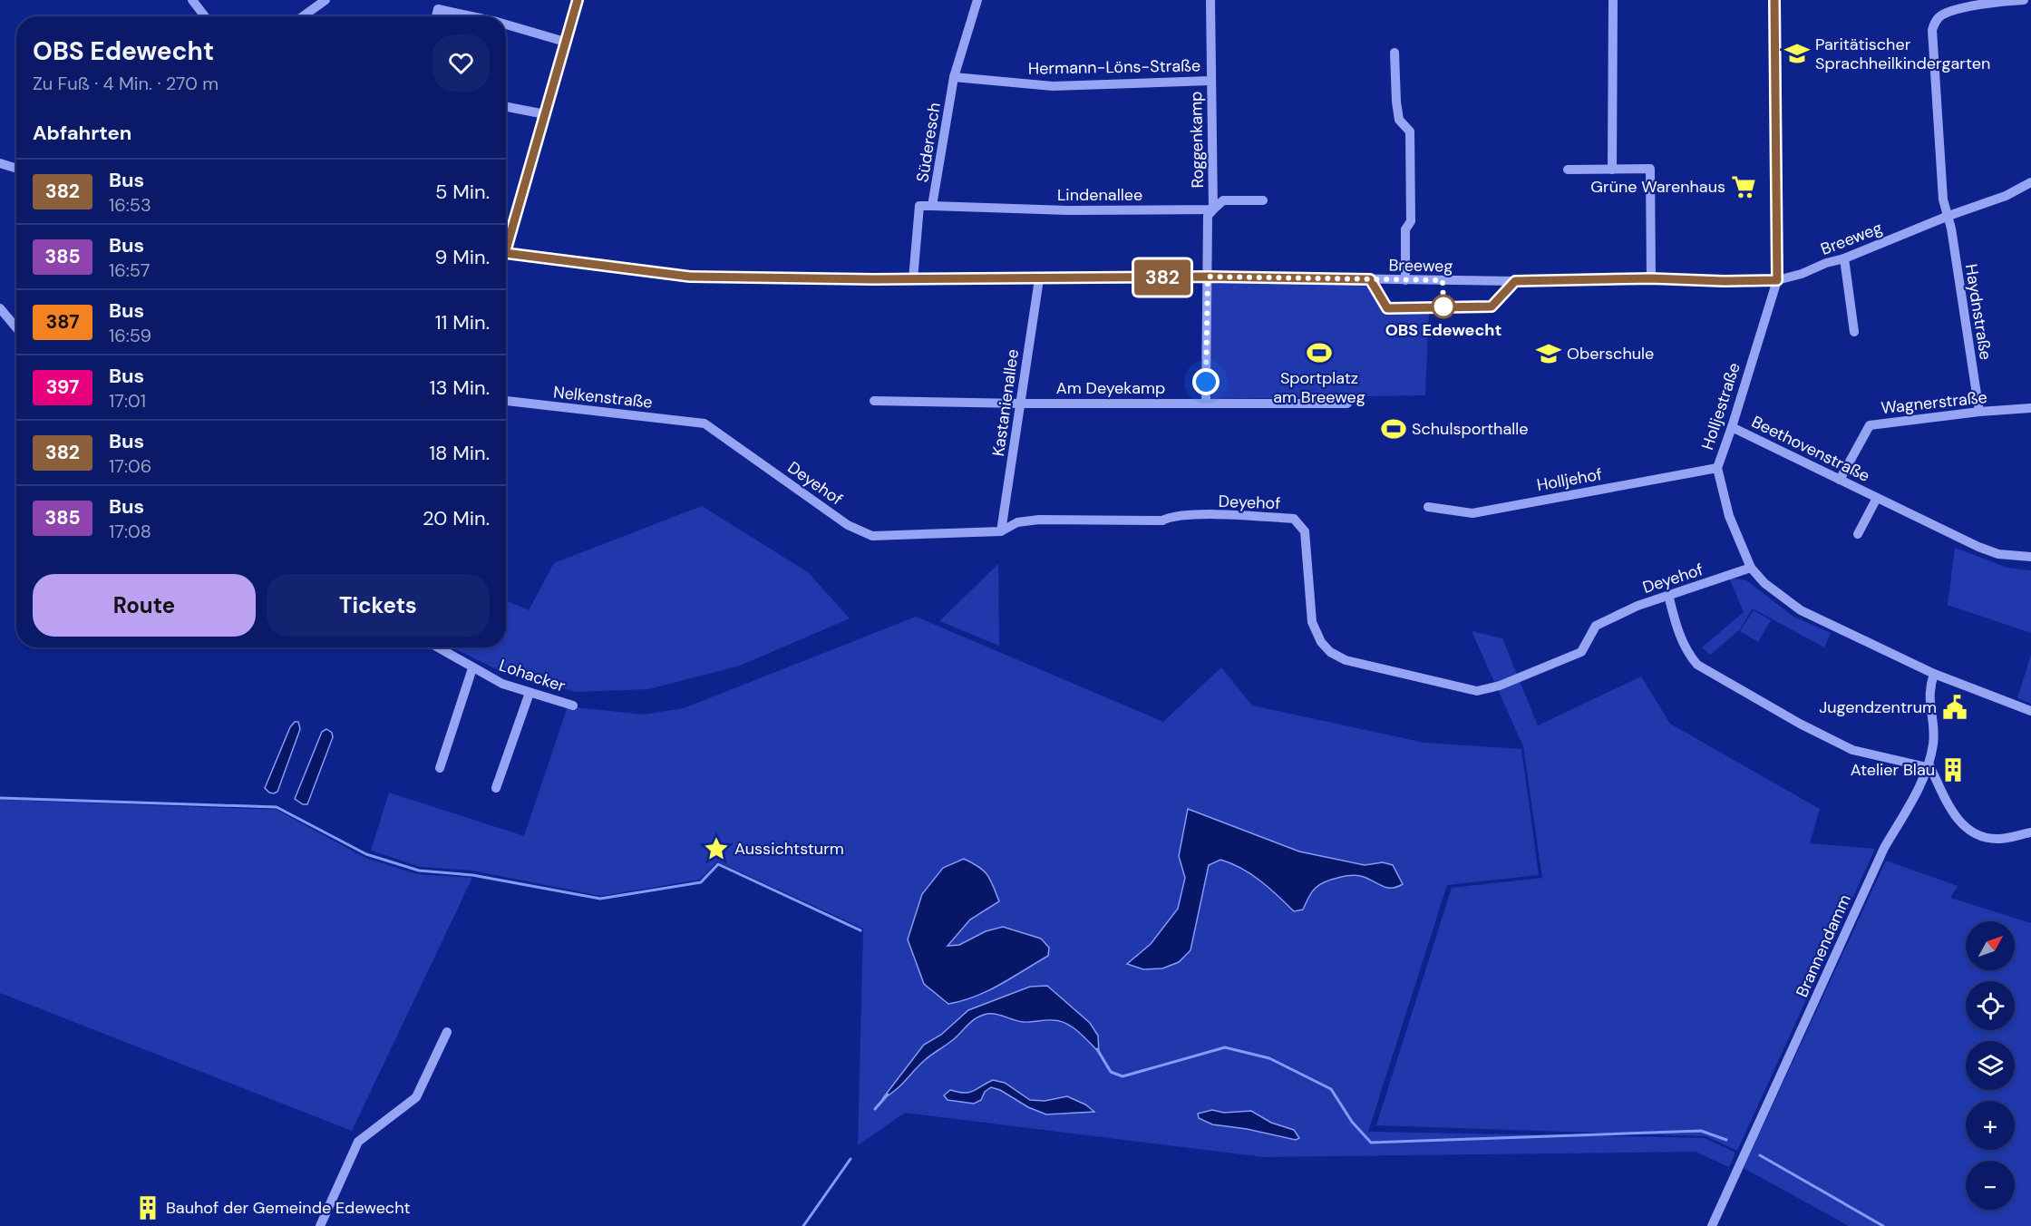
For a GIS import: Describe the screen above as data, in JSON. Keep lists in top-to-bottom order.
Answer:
{
  "streets": {
    "street": [
      "Hermann-Löns-Straße",
      "Roggenkamp",
      "Süderesch",
      "Lindenallee",
      "Breeweg",
      "Haydnstraße",
      "Am Deyekamp",
      "Nelkenstraße",
      "Kastanienallee",
      "Wagnerstraße",
      "Holljestraße",
      "Beethovenstraße",
      "Holljehof",
      "Deyehof",
      "Lohacker",
      "Brannendamm"
    ]
  },
  "crossings": [
    ["Hermann-Löns-Straße", "Roggenkamp"],
    ["Hermann-Löns-Straße", "Süderesch"],
    ["Roggenkamp", "Lindenallee"],
    ["Roggenkamp", "Breeweg"],
    ["Roggenkamp", "Am Deyekamp"],
    ["Süderesch", "Lindenallee"],
    ["Süderesch", "Breeweg"],
    ["Breeweg", "Haydnstraße"],
    ["Breeweg", "Kastanienallee"],
    ["Breeweg", "Holljestraße"],
    ["Haydnstraße", "Wagnerstraße"],
    ["Am Deyekamp", "Kastanienallee"],
    ["Nelkenstraße", "Deyehof"],
    ["Kastanienallee", "Deyehof"],
    ["Wagnerstraße", "Beethovenstraße"],
    ["Holljestraße", "Beethovenstraße"],
    ["Holljestraße", "Holljehof"],
    ["Holljestraße", "Deyehof"],
    ["Holljestraße", "Brannendamm"]
  ],
  "places": {
    "school or university": ["Paritätischer Sprachheilkindergarten", "Oberschule"],
    "supermarket": ["Grüne Warenhaus"],
    "other": ["OBS Edewecht"],
    "sports": ["Sportplatz am Breeweg", "Schulsporthalle"],
    "public building": ["Jugendzentrum"],
    "building": ["Atelier Blau", "Bauhof der Gemeinde Edewecht"],
    "place": ["Aussichtsturm"]
  },
  "lines": ["bus line 382"],
  "north": "top right",
  "page": {
    "on_map": "382",
    "heading": [
      ["OBS Edewecht", "Zu Fuß · 4 Min. · 270 m"],
      "Abfahrten"
    ],
    "list": [
      {
        "mark": "382",
        "name": "Bus",
        "note": "16:53",
        "value": "5 Min."
      },
      {
        "mark": "385",
        "name": "Bus",
        "note": "16:57",
        "value": "9 Min."
      },
      {
        "mark": "387",
        "name": "Bus",
        "note": "16:59",
        "value": "11 Min."
      },
      {
        "mark": "397",
        "name": "Bus",
        "note": "17:01",
        "value": "13 Min."
      },
      {
        "mark": "382",
        "name": "Bus",
        "note": "17:06",
        "value": "18 Min."
      },
      {
        "mark": "385",
        "name": "Bus",
        "note": "17:08",
        "value": "20 Min."
      }
    ],
    "buttons": ["Route", "Tickets"],
    "map_buttons": ["+", "−"]
  }
}
